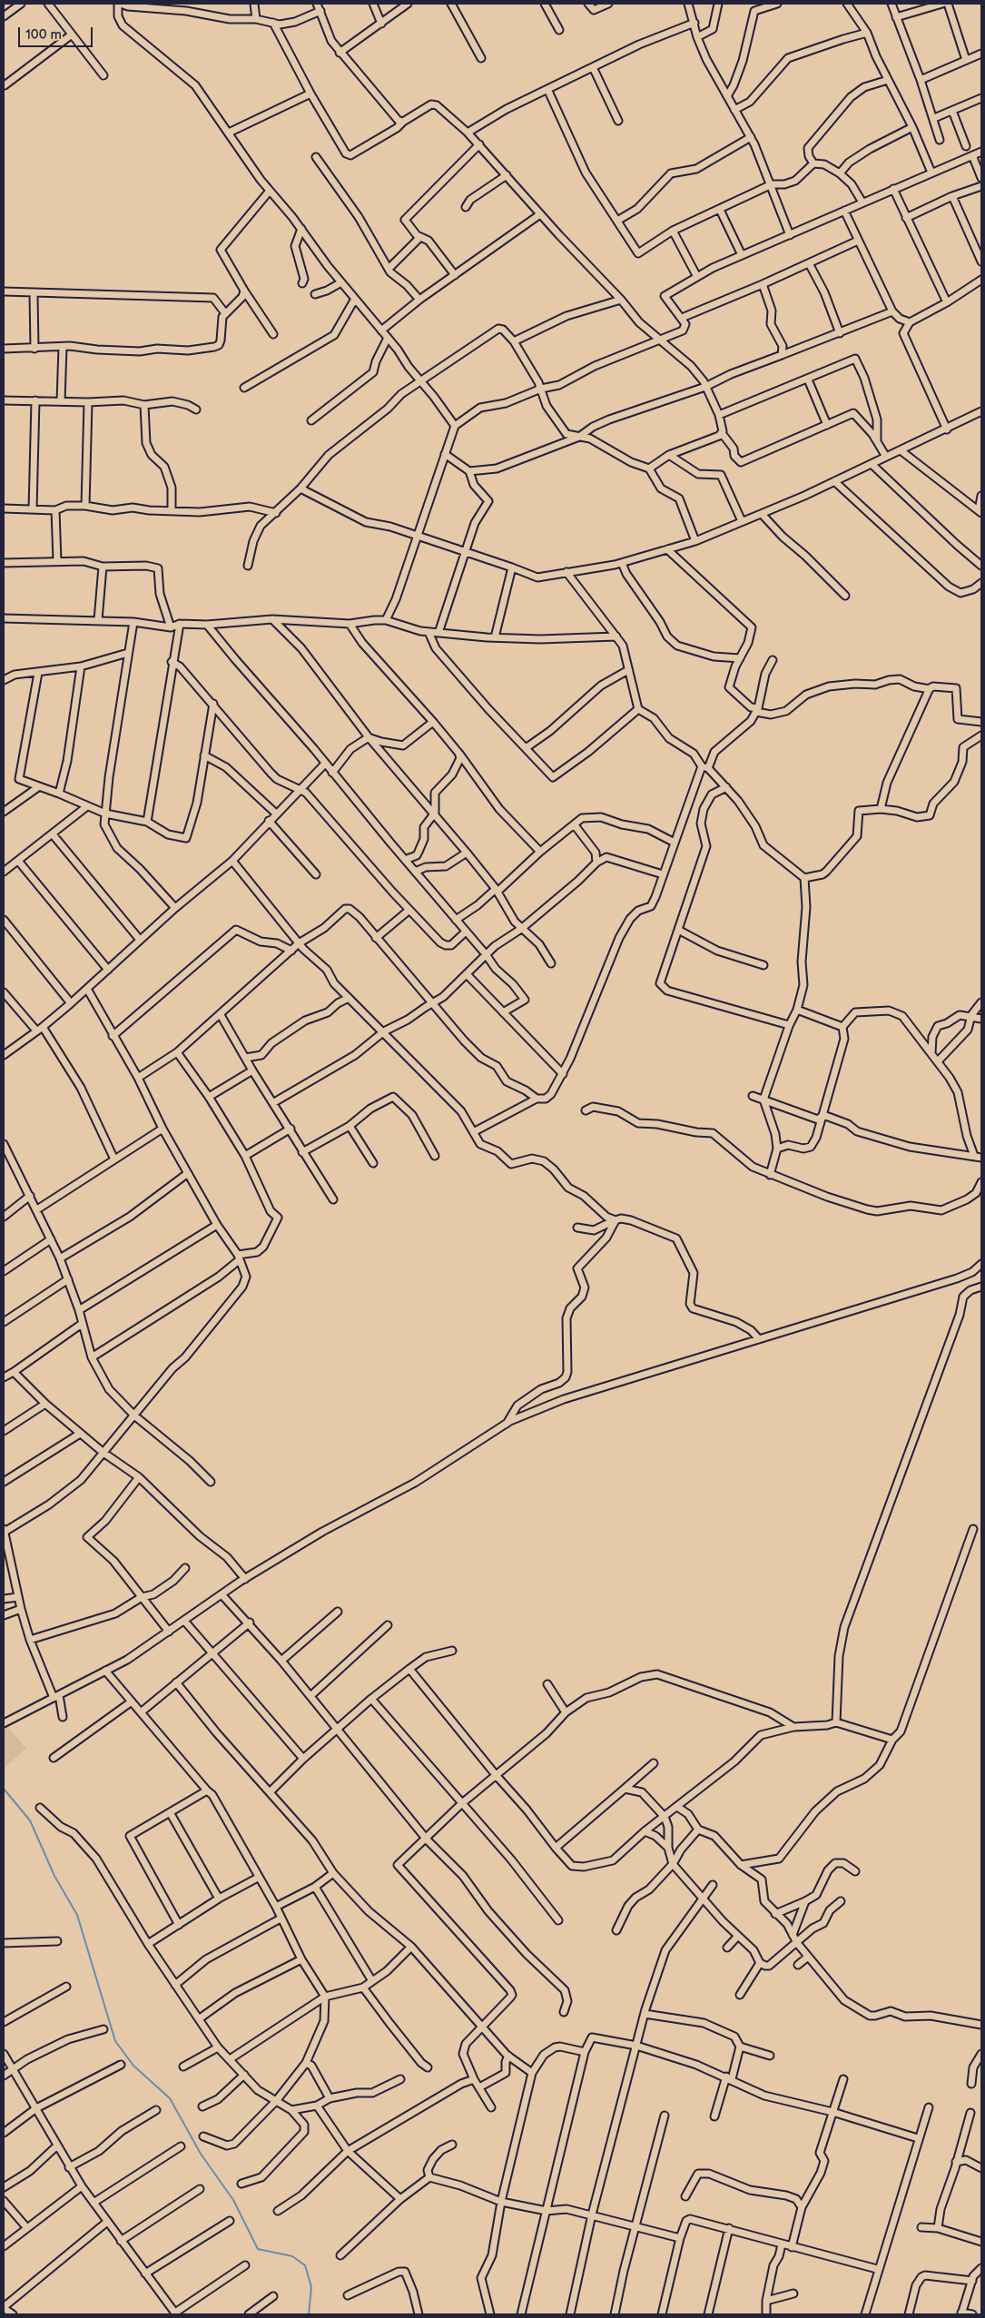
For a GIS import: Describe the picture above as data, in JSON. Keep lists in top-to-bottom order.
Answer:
{
  "scale_bar": "100 m"
}
